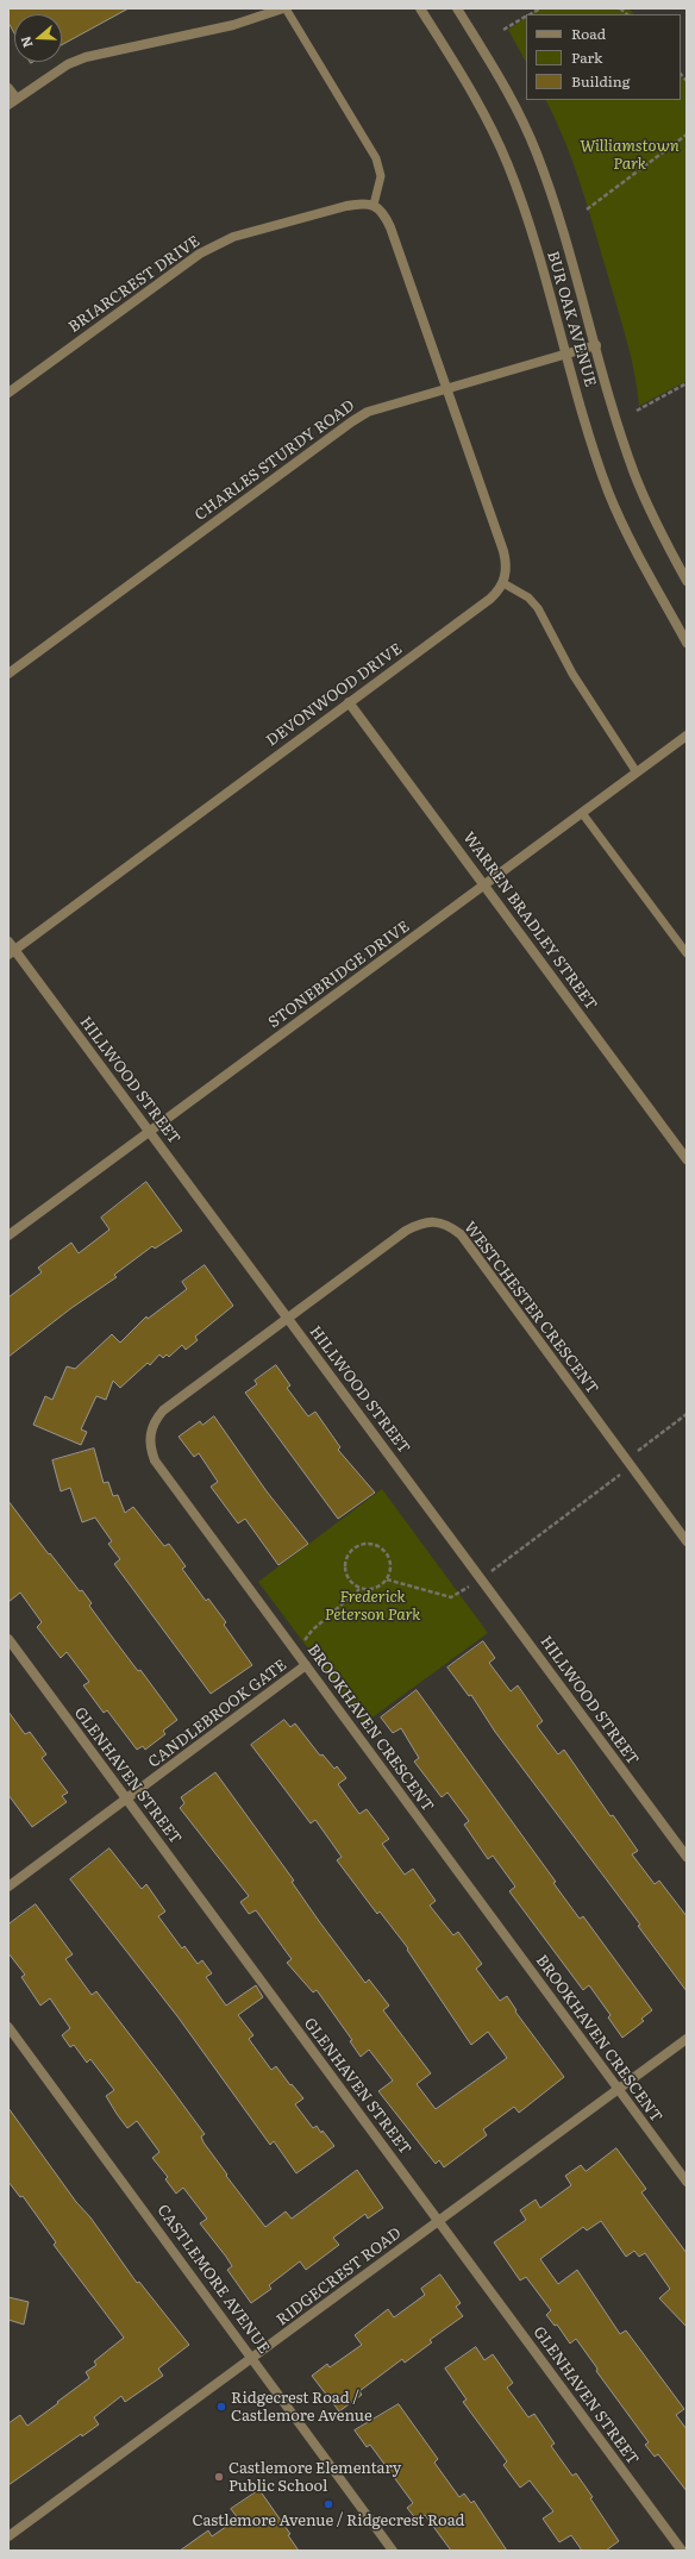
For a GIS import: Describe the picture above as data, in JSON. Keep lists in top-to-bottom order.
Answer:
{
  "streets": {
    "street": [
      "BRIARCREST DRIVE",
      "BUR OAK AVENUE",
      "CHARLES STURDY ROAD",
      "DEVONWOOD DRIVE",
      "WARREN BRADLEY STREET",
      "STONEBRIDGE DRIVE",
      "HILLWOOD STREET",
      "WESTCHESTER CRESCENT",
      "CANDLEBROOK GATE",
      "BROOKHAVEN CRESCENT",
      "GLENHAVEN STREET",
      "RIDGECREST ROAD",
      "CASTLEMORE AVENUE"
    ]
  },
  "crossings": [
    ["BUR OAK AVENUE", "CHARLES STURDY ROAD"],
    ["DEVONWOOD DRIVE", "WARREN BRADLEY STREET"],
    ["DEVONWOOD DRIVE", "HILLWOOD STREET"],
    ["WARREN BRADLEY STREET", "STONEBRIDGE DRIVE"],
    ["STONEBRIDGE DRIVE", "HILLWOOD STREET"],
    ["HILLWOOD STREET", "WESTCHESTER CRESCENT"],
    ["HILLWOOD STREET", "BROOKHAVEN CRESCENT"],
    ["WESTCHESTER CRESCENT", "BROOKHAVEN CRESCENT"],
    ["CANDLEBROOK GATE", "BROOKHAVEN CRESCENT"],
    ["CANDLEBROOK GATE", "GLENHAVEN STREET"],
    ["BROOKHAVEN CRESCENT", "RIDGECREST ROAD"],
    ["GLENHAVEN STREET", "RIDGECREST ROAD"],
    ["RIDGECREST ROAD", "CASTLEMORE AVENUE"]
  ],
  "parks": ["Williamstown Park", "Frederick Peterson Park"],
  "places": ["Ridgecrest Road / Castlemore Avenue", "Castlemore Elementary Public School", "Castlemore Avenue / Ridgecrest Road"],
  "legend": ["Road", "Park", "Building"],
  "north": "left"
}
